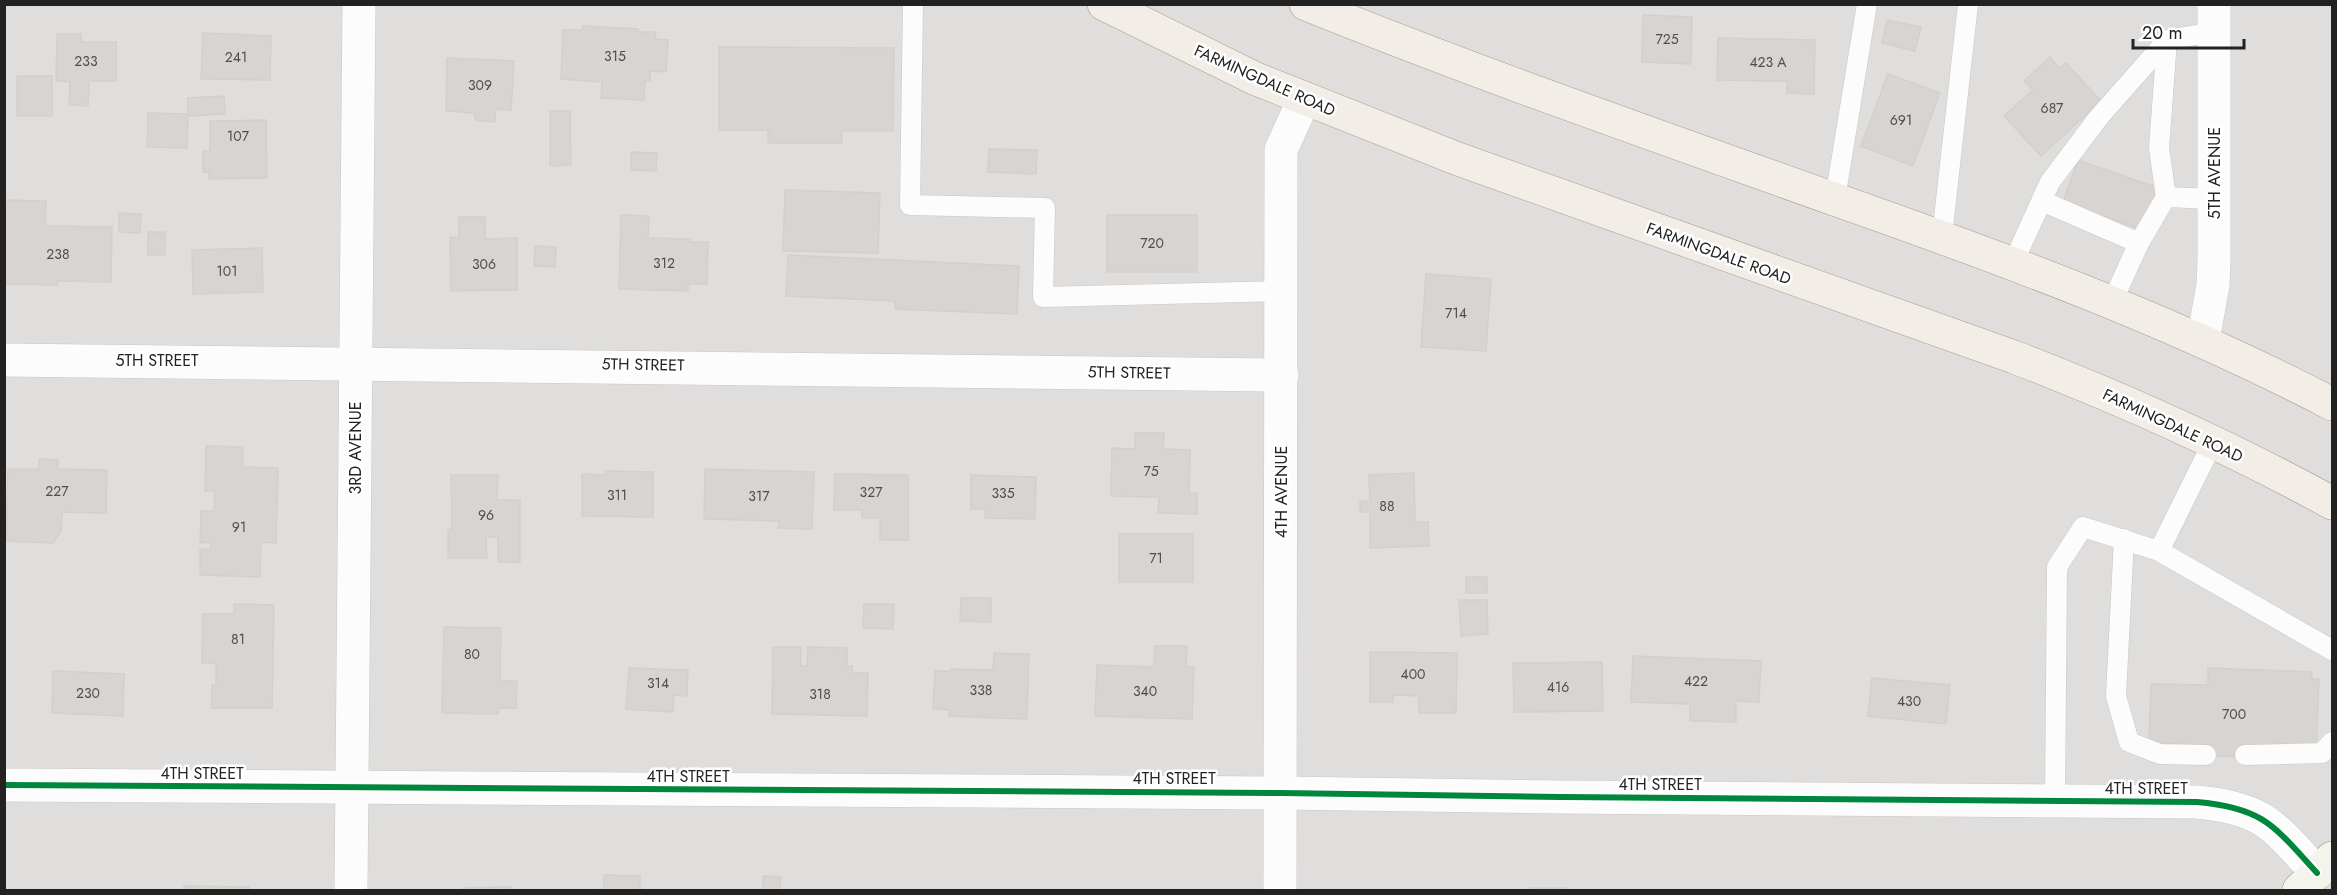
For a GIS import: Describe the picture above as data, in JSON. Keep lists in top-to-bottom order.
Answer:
{
  "streets": {
    "main road": ["FARMINGDALE ROAD"],
    "street": [
      "5TH AVENUE",
      "5TH STREET",
      "3RD AVENUE",
      "4TH AVENUE",
      "4TH STREET"
    ]
  },
  "crossings": [
    ["FARMINGDALE ROAD", "4TH AVENUE"],
    ["5TH STREET", "3RD AVENUE"],
    ["5TH STREET", "4TH AVENUE"],
    ["3RD AVENUE", "4TH STREET"],
    ["4TH AVENUE", "4TH STREET"]
  ],
  "house_numbers": [
    "725",
    "315",
    "241",
    "233",
    "423 A",
    "309",
    "687",
    "691",
    "107",
    "720",
    "238",
    "312",
    "306",
    "101",
    "714",
    "75",
    "227",
    "327",
    "335",
    "311",
    "317",
    "88",
    "96",
    "91",
    "71",
    "81",
    "80",
    "400",
    "422",
    "314",
    "416",
    "338",
    "340",
    "230",
    "318",
    "430",
    "700"
  ],
  "scale_bar": "20 m"
}
